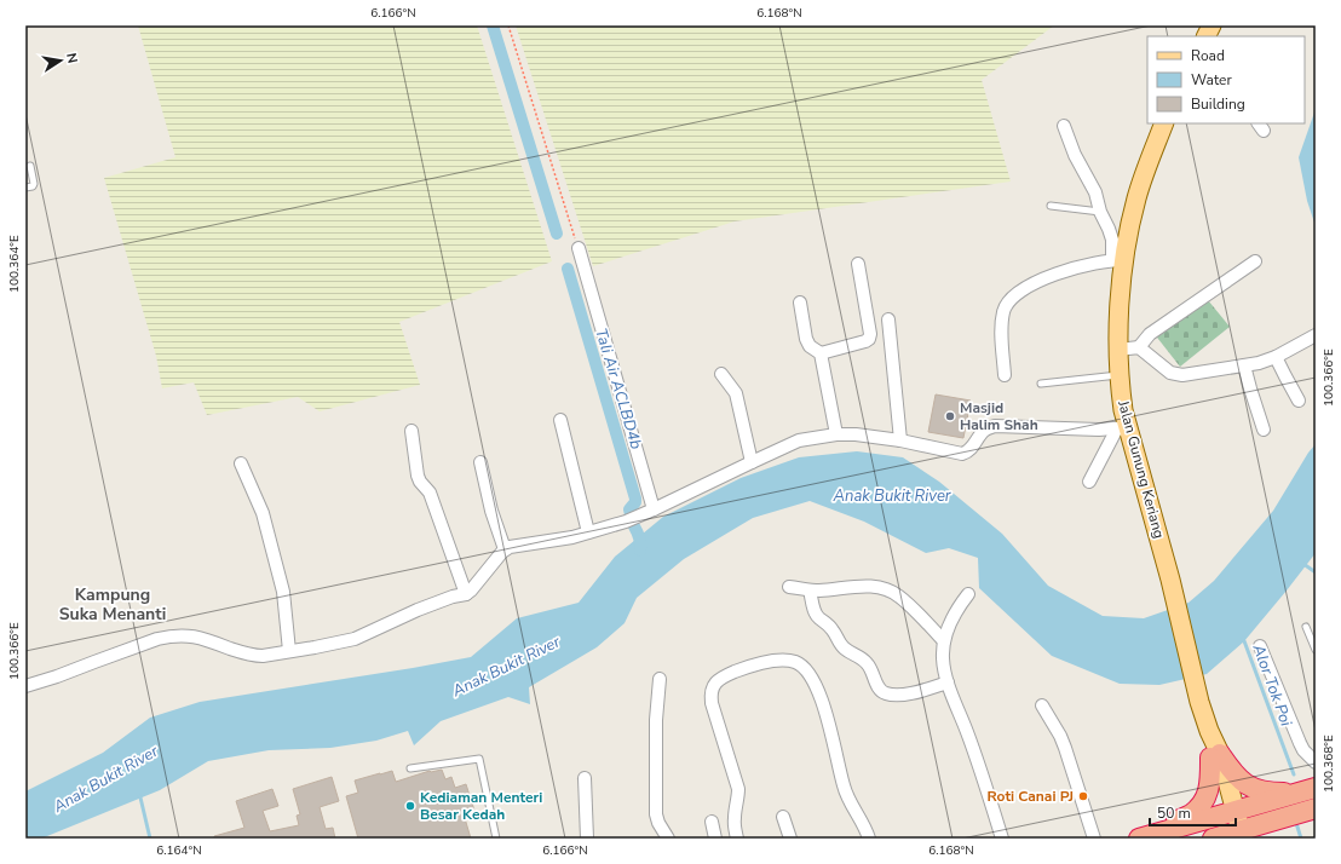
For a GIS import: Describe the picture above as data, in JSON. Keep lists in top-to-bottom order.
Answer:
{
  "streets": {
    "main road": ["Jalan Gunung Keriang"]
  },
  "districts": ["Kampung Suka Menanti"],
  "water": ["Tali Air ACLBD4b", "Anak Bukit River", "Alor Tok Poi"],
  "places": ["Masjid Halim Shah", "Roti Canai PJ", "Kediaman Menteri Besar Kedah"],
  "legend": ["Road", "Water", "Building"],
  "scale_bar": "50 m",
  "north": "right",
  "coordinates": [
    "6.166°N",
    "6.168°N",
    "100.364°E",
    "100.366°E",
    "100.368°E",
    "6.164°N"
  ]
}
